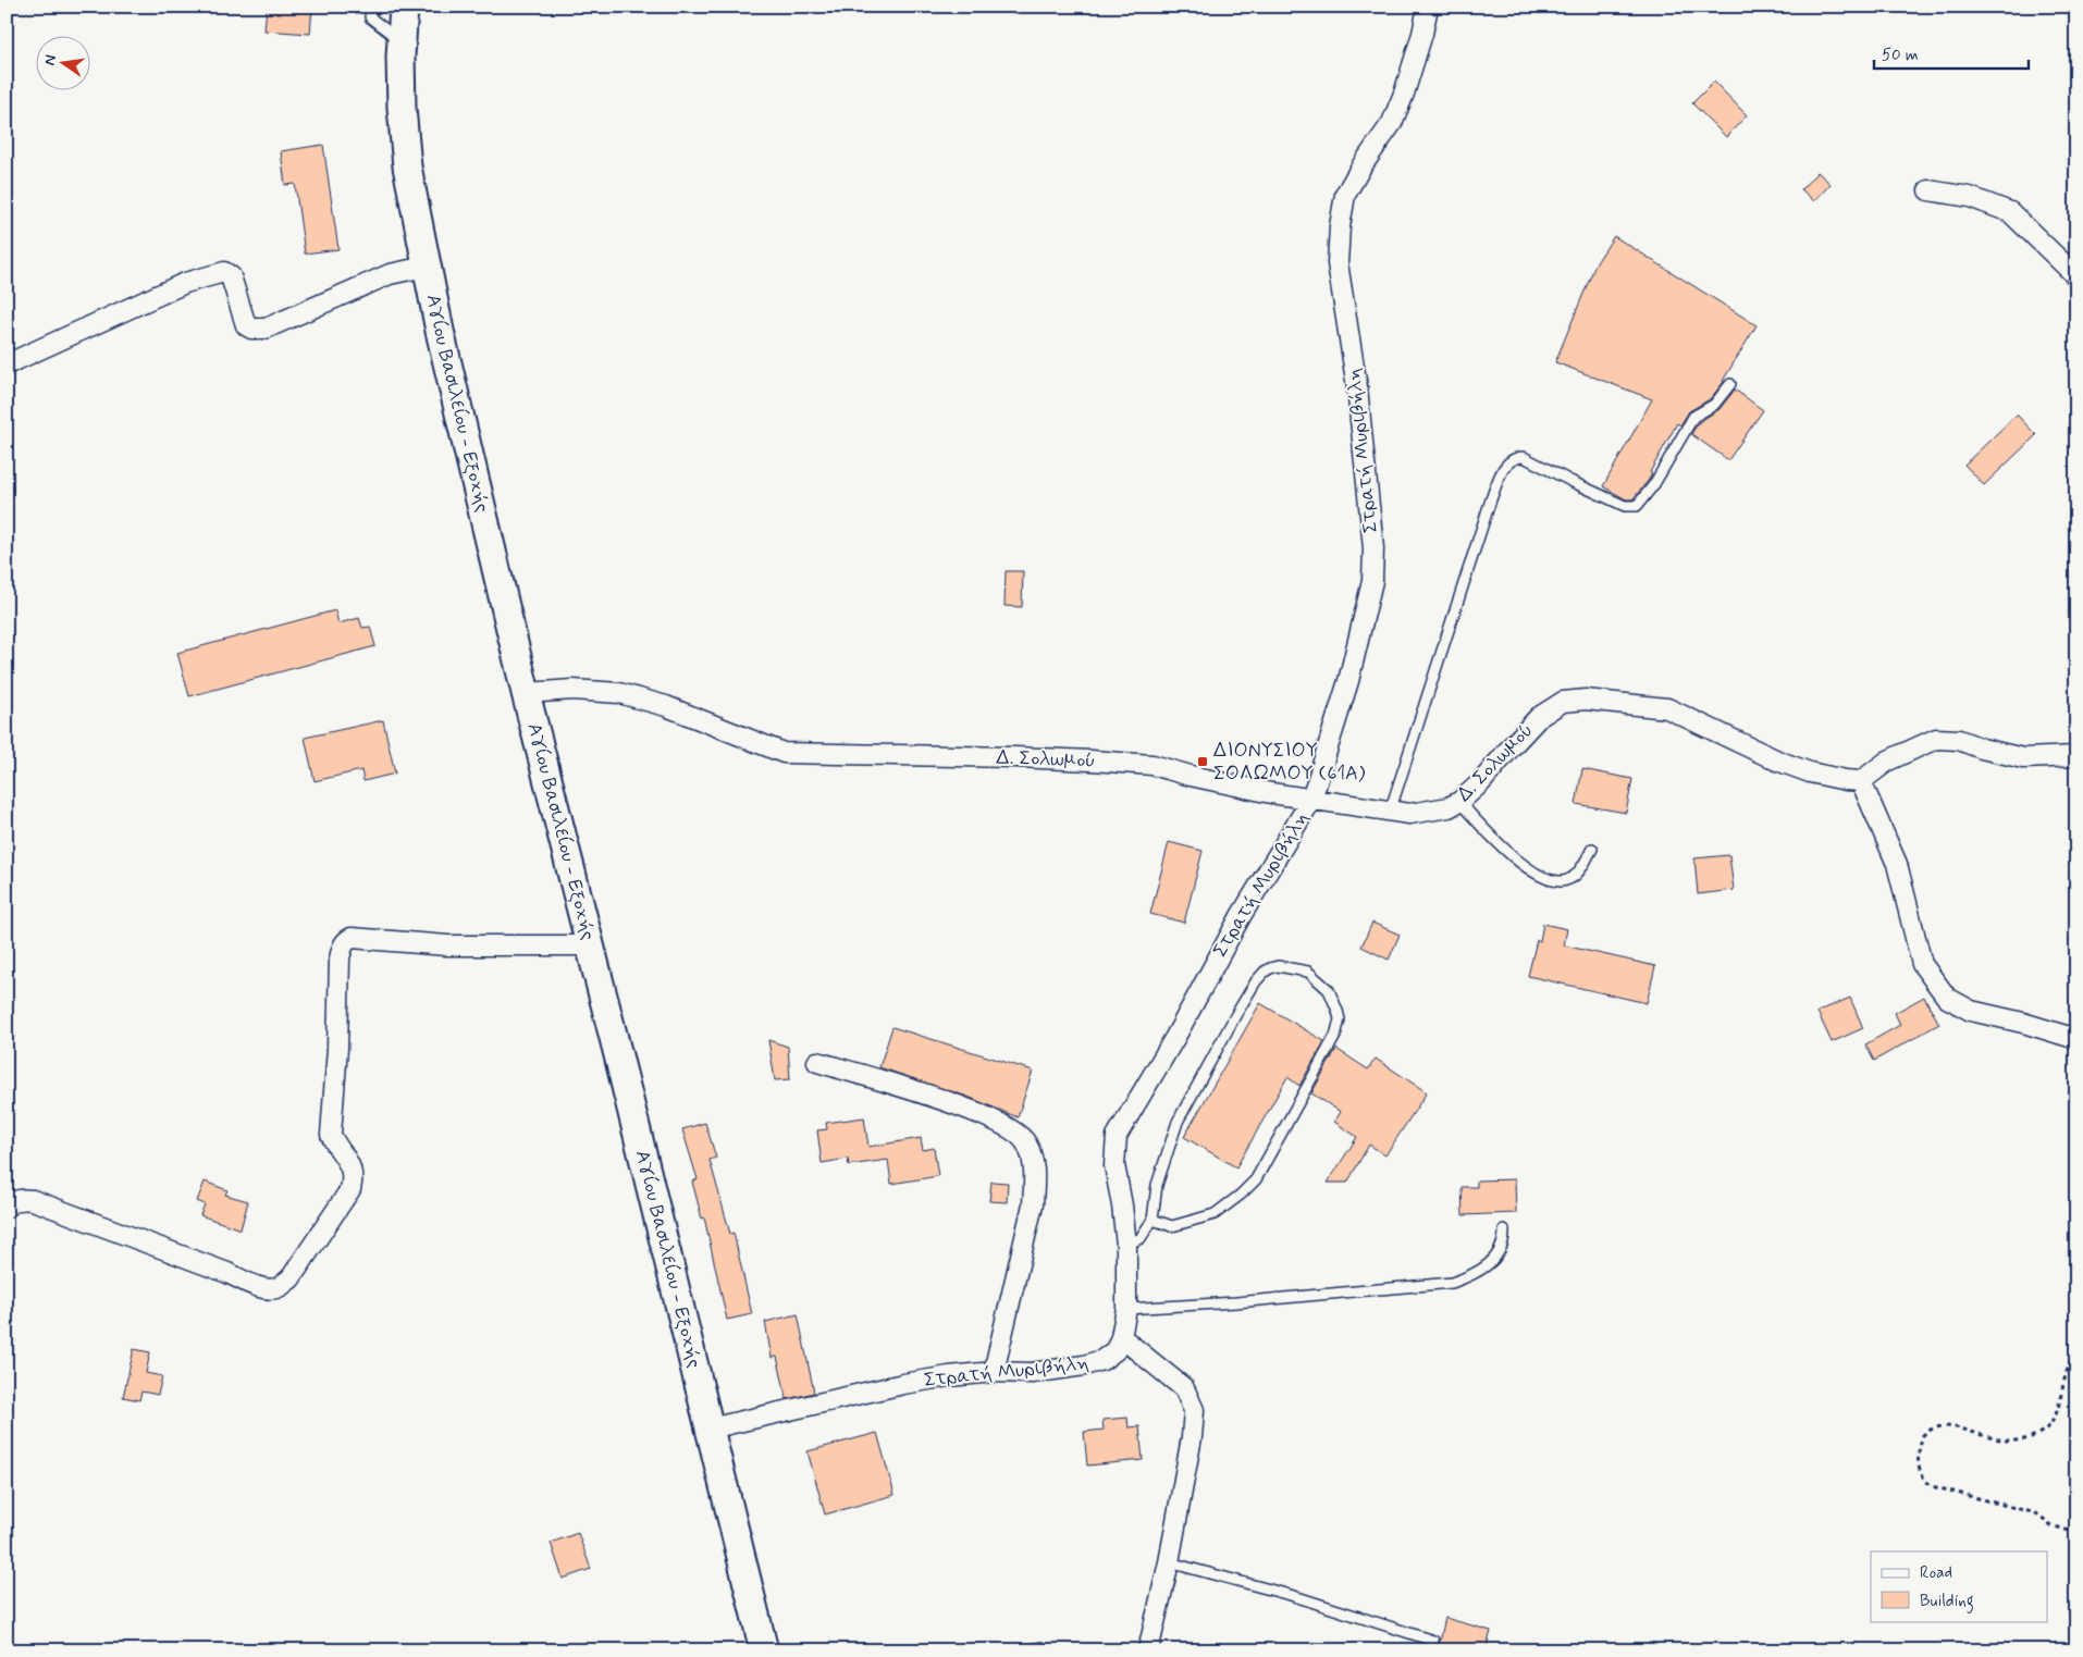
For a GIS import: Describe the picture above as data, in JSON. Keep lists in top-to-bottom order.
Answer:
{
  "streets": {
    "main road": ["Αγίου Βασιλείου - Εξοχής"],
    "street": ["Στρατή Μυριβήλη", "Δ. Σολωμού"]
  },
  "crossings": [
    ["Αγίου Βασιλείου - Εξοχής", "Στρατή Μυριβήλη"],
    ["Αγίου Βασιλείου - Εξοχής", "Δ. Σολωμού"],
    ["Στρατή Μυριβήλη", "Δ. Σολωμού"]
  ],
  "places": {
    "transit": ["ΔΙΟΝΥΣΙΟΥ ΣΟΛΩΜΟΥ (61Α)"]
  },
  "legend": ["Road", "Building"],
  "scale_bar": "50 m",
  "north": "left"
}
